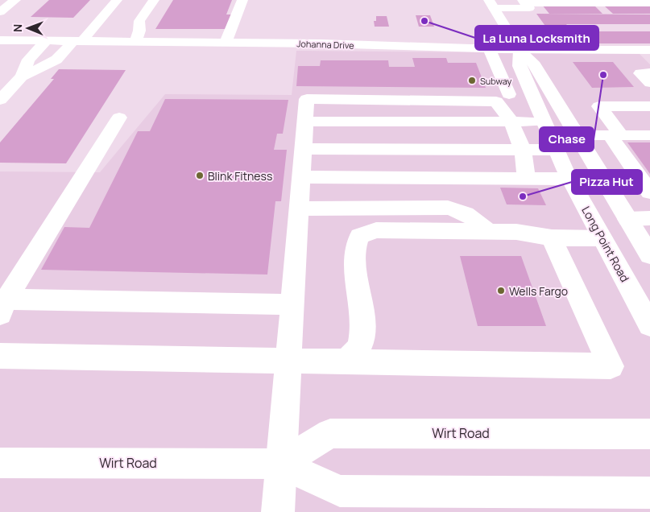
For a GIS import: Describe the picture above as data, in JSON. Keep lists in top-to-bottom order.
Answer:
{
  "streets": {
    "main road": ["Johanna Drive", "Long Point Road", "Wirt Road"]
  },
  "crossings": [
    ["Johanna Drive", "Long Point Road"]
  ],
  "places": [
    "La Luna Locksmith",
    "Chase",
    "Subway",
    "Blink Fitness",
    "Pizza Hut",
    "Wells Fargo"
  ],
  "north": "left"
}
